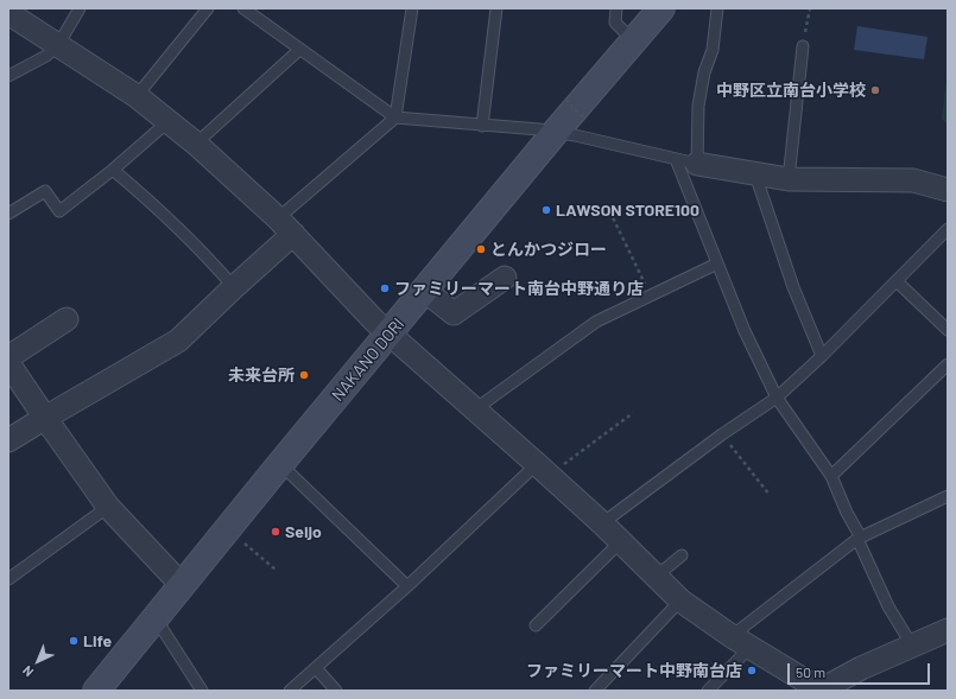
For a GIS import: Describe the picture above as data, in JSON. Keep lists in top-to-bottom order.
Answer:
{
  "streets": {
    "main road": ["NAKANO DORI"]
  },
  "places": [
    "中野区立南台小学校",
    "LAWSON STORE100",
    "とんかつジロー",
    "ファミリーマート南台中野通り店",
    "未来台所",
    "Seijo",
    "Life",
    "ファミリーマート中野南台店"
  ],
  "scale_bar": "50 m",
  "north": "bottom left"
}
